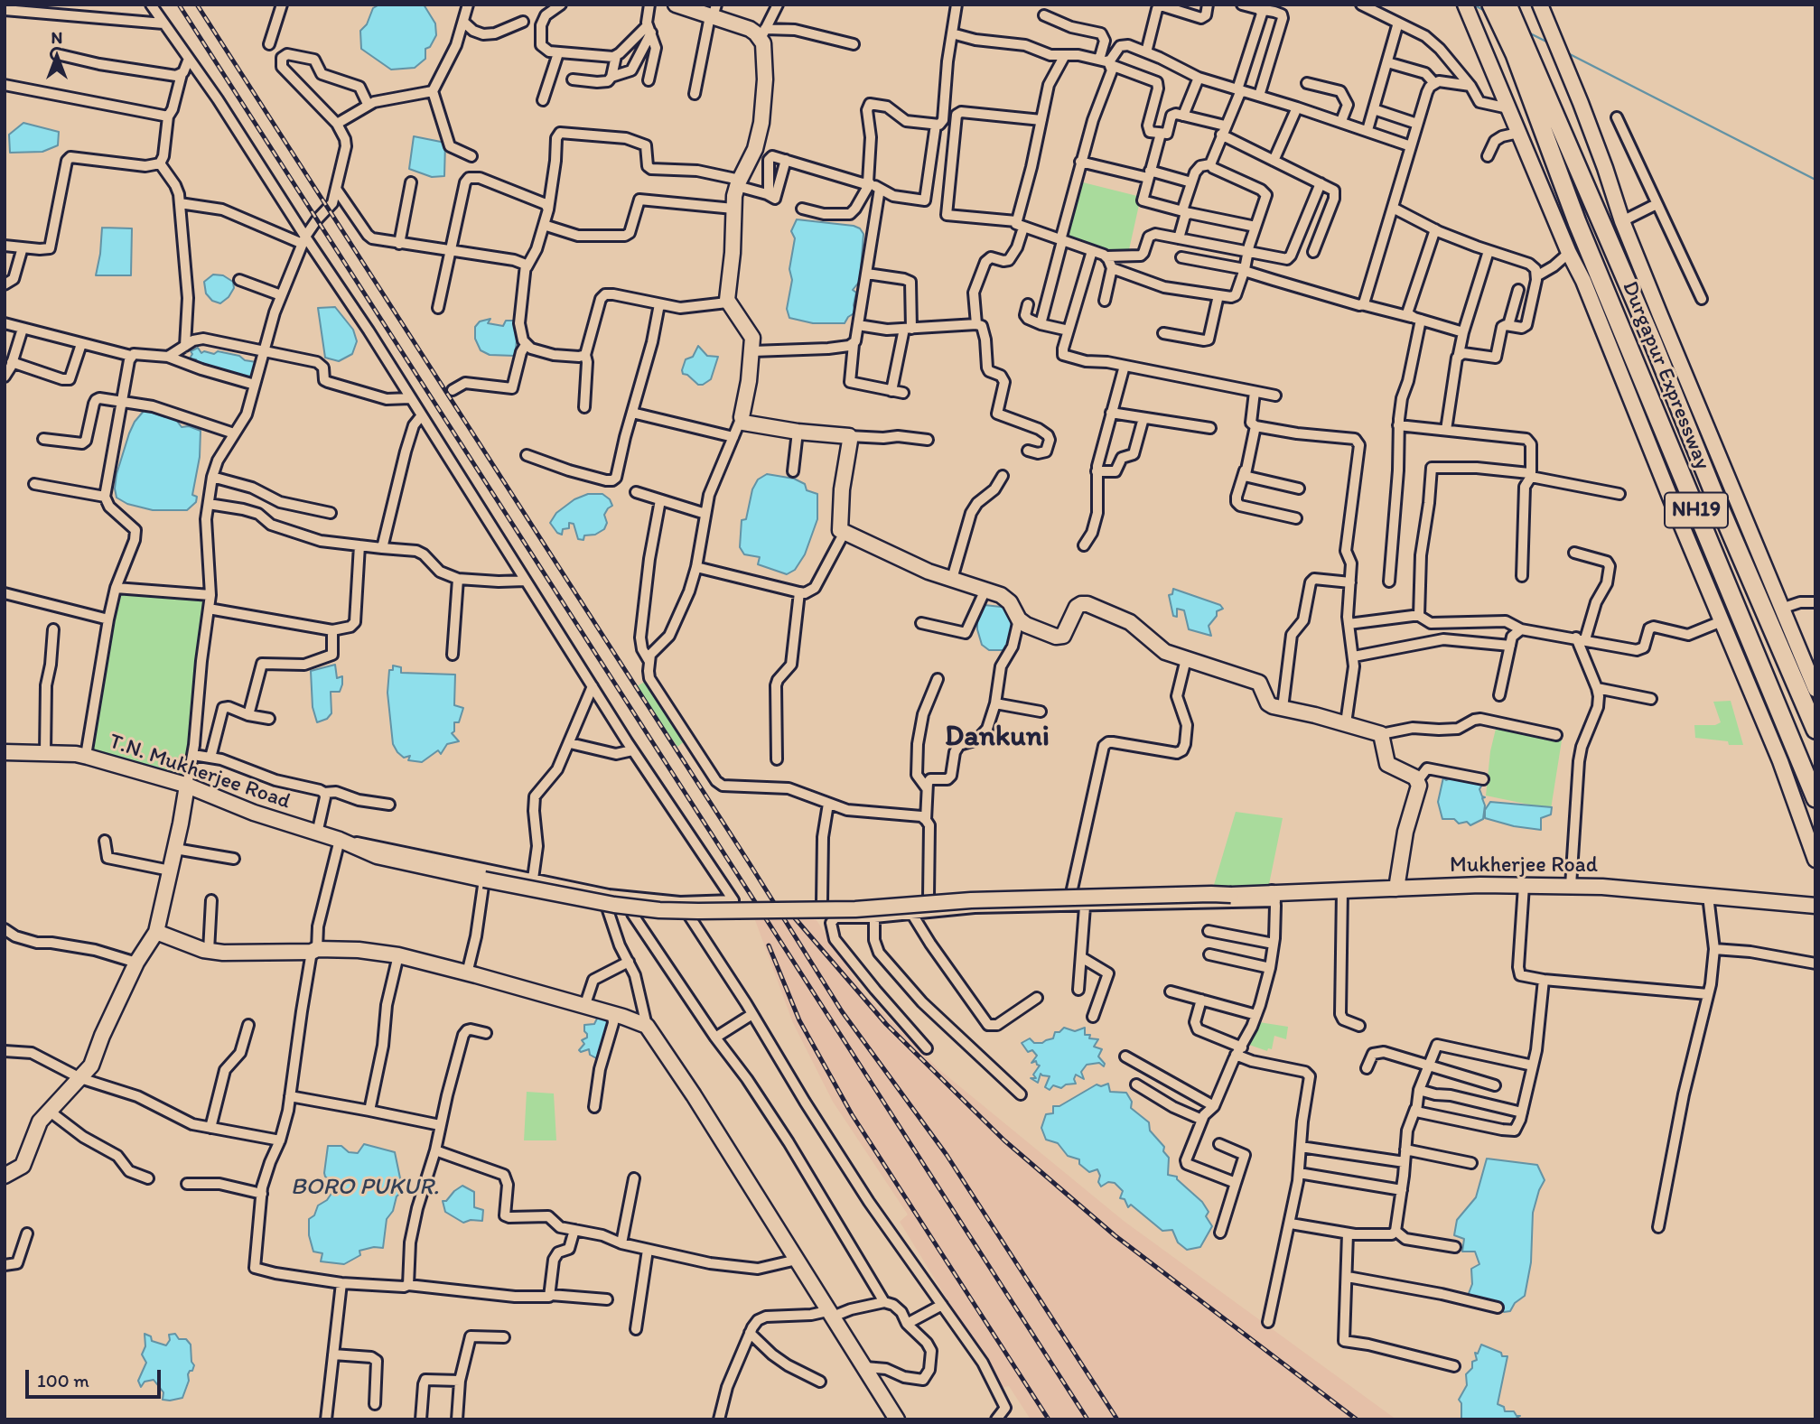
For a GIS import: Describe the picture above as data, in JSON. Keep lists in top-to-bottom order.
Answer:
{
  "streets": {
    "highway": ["Durgapur Expressway", "NH19"],
    "street": ["T.N. Mukherjee Road", "Mukherjee Road"]
  },
  "crossings": [
    ["T.N. Mukherjee Road", "Mukherjee Road"]
  ],
  "districts": ["Dankuni"],
  "water": ["BORO PUKUR."],
  "scale_bar": "100 m",
  "north": "top"
}
